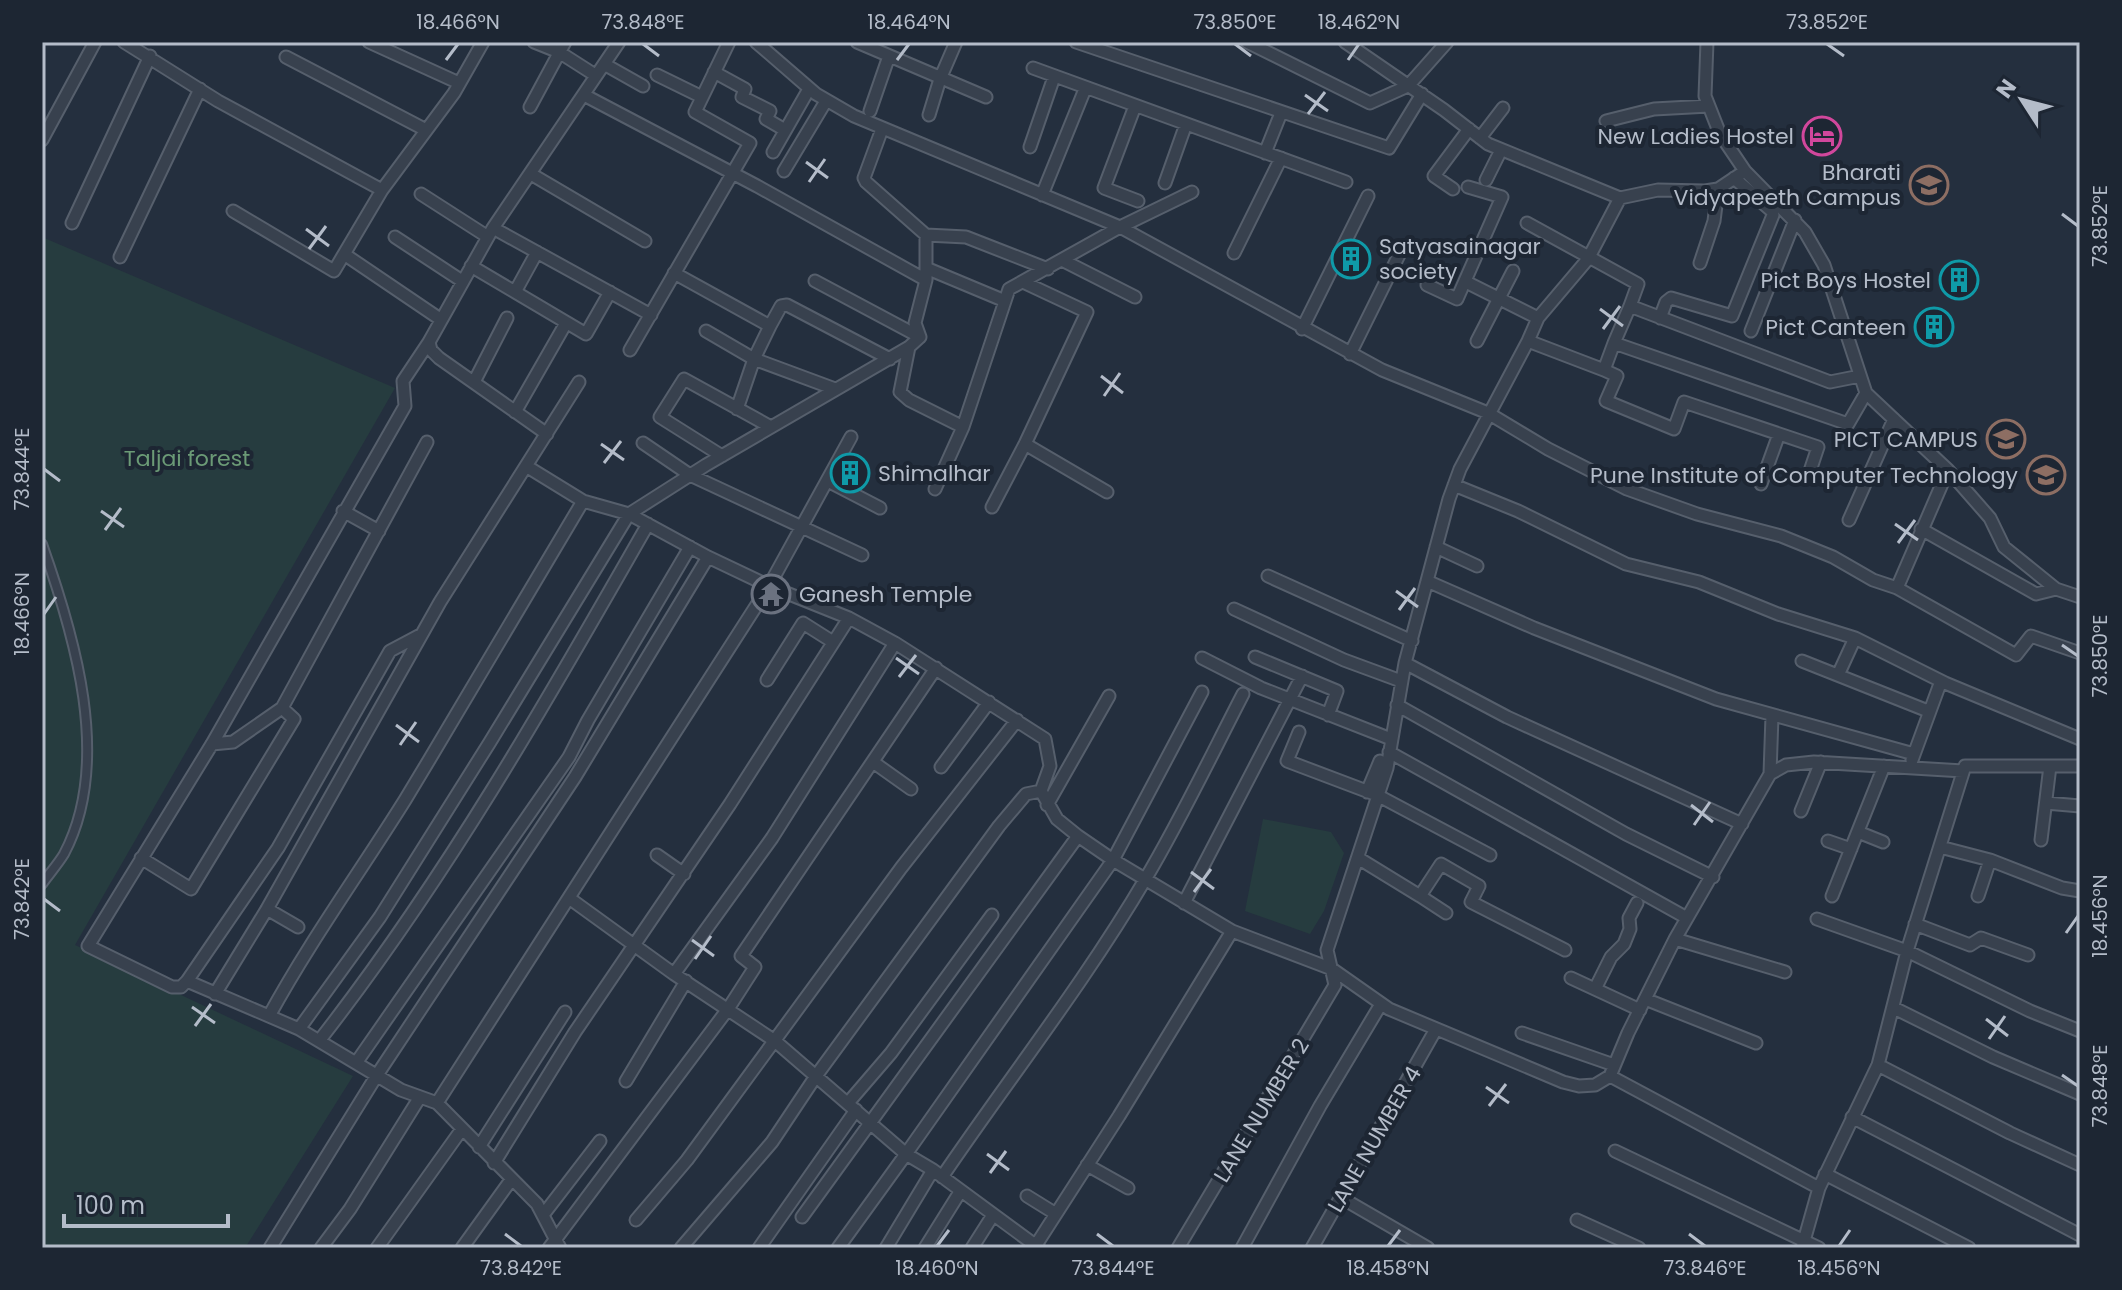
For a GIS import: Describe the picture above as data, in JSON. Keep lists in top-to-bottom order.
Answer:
{
  "streets": {
    "street": ["LANE NUMBER 2", "LANE NUMBER 4"]
  },
  "parks": ["Taljai forest"],
  "places": {
    "hotel": ["New Ladies Hostel"],
    "school or university": ["Bharati Vidyapeeth Campus", "PICT CAMPUS", "Pune Institute of Computer Technology"],
    "building": [
      "Satyasainagar society",
      "Pict Boys Hostel",
      "Pict Canteen",
      "Shimalhar"
    ],
    "temple": ["Ganesh Temple"]
  },
  "scale_bar": "100 m",
  "north": "top left",
  "coordinates": [
    "18.466°N",
    "73.848°E",
    "18.464°N",
    "73.850°E",
    "18.462°N",
    "73.852°E",
    "73.844°E",
    "73.842°E",
    "18.456°N",
    "18.460°N",
    "18.458°N",
    "73.846°E"
  ]
}
